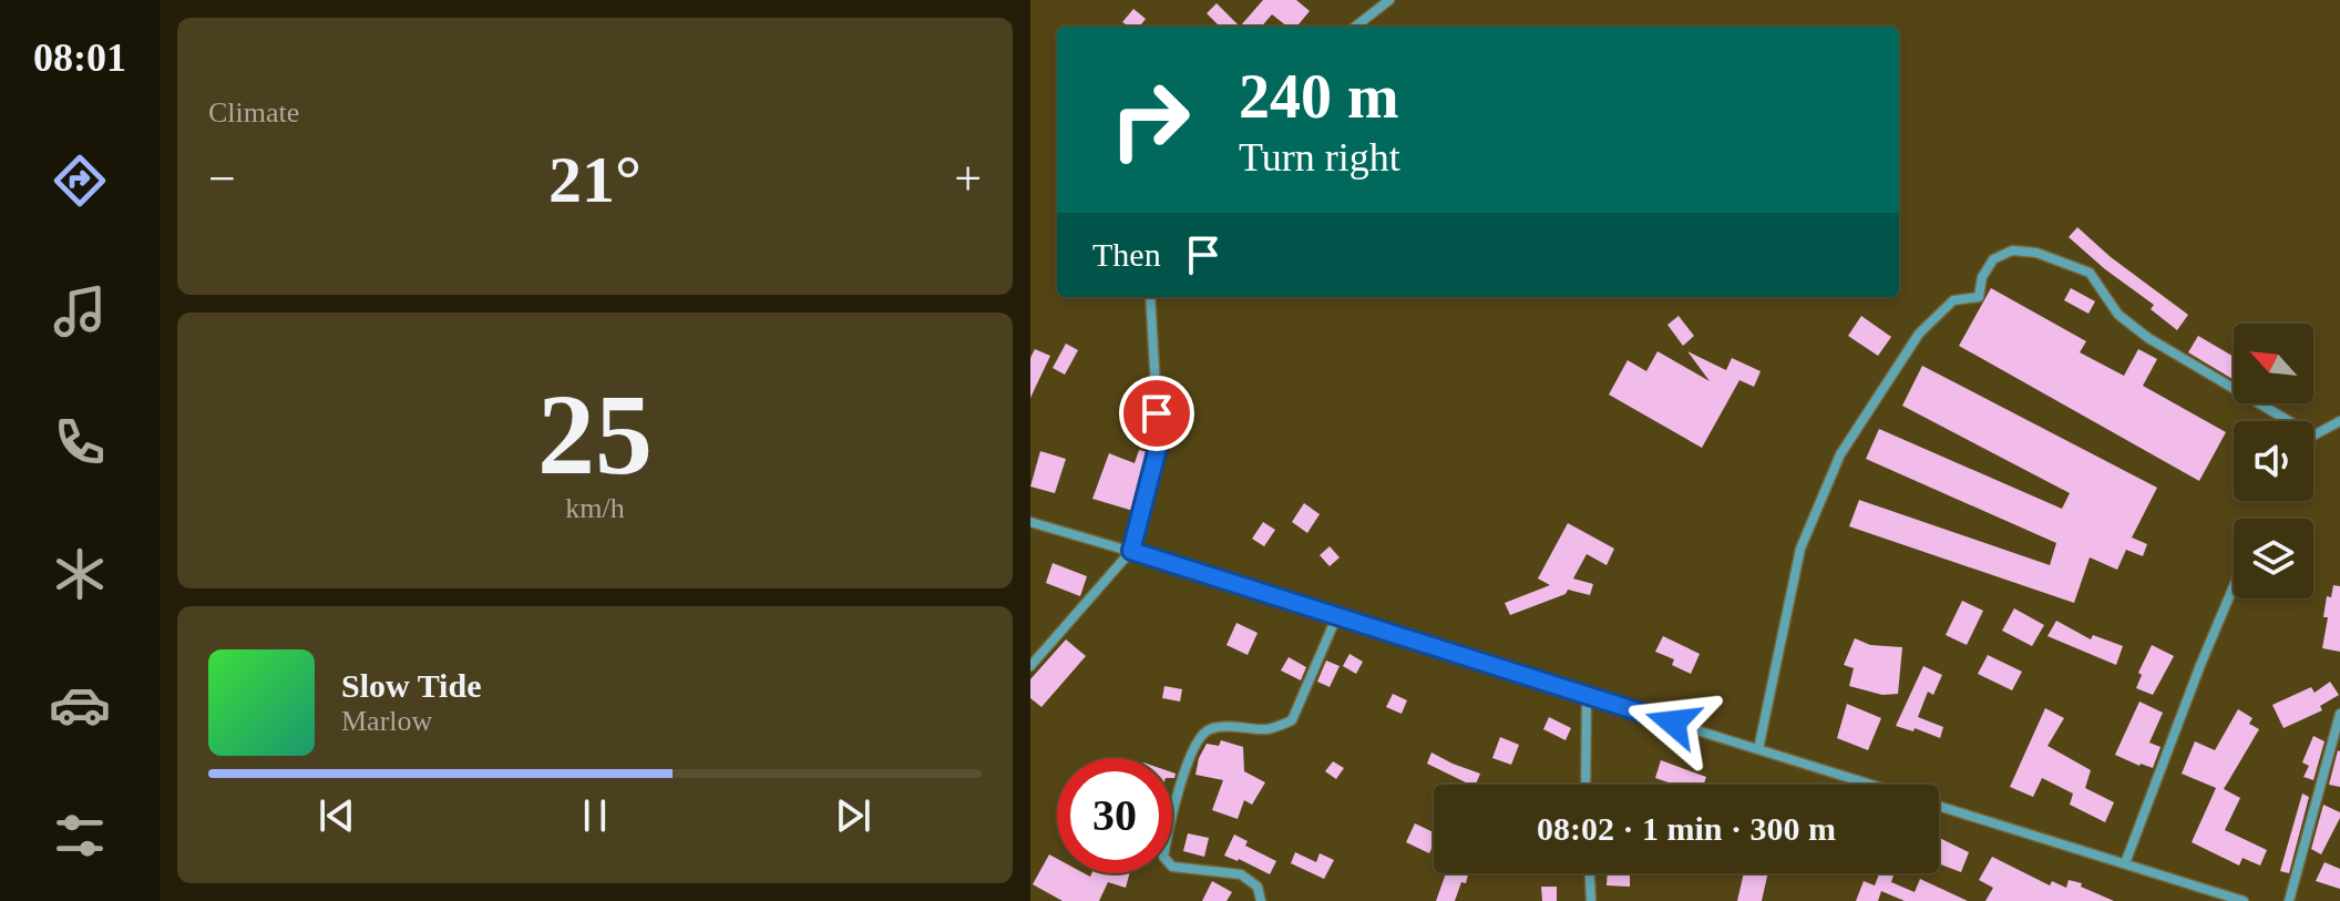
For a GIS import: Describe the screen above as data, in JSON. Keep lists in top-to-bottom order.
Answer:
{
  "north": "top left",
  "page": {
    "tabs": "08:01",
    "tile": [
      "Climate",
      ["25", "km/h"]
    ],
    "turn": ["240 m", "Turn right"],
    "heat": ["−", "21°", "+"],
    "then": "Then",
    "song": ["Slow Tide", "Marlow"],
    "limit": "30",
    "trip": "08:02 · 1 min · 300 m"
  }
}
